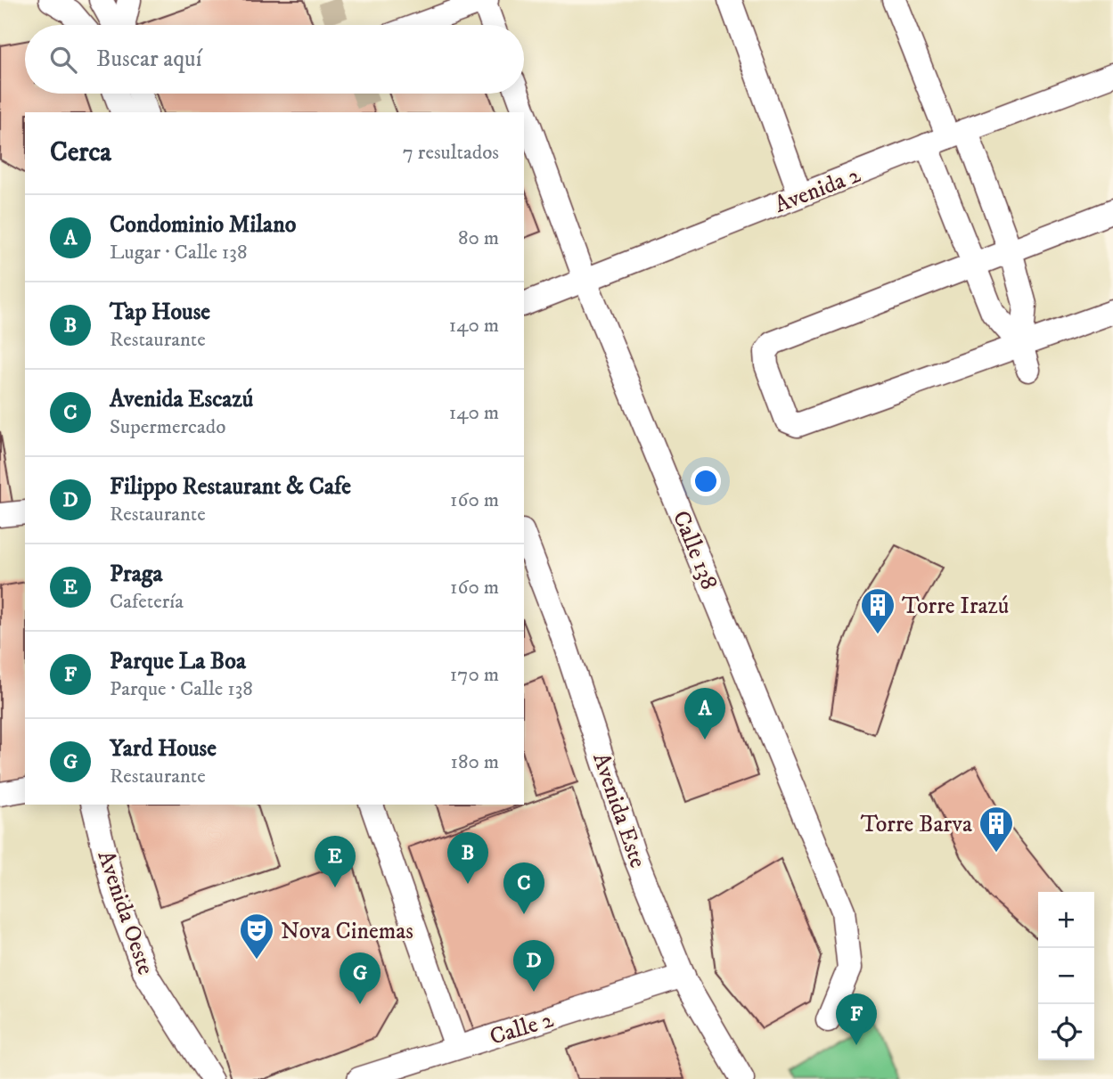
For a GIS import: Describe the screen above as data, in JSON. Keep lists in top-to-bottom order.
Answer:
{
  "streets": {
    "street": [
      "Avenida 2",
      "Calle 138",
      "Avenida Este",
      "Avenida Oeste",
      "Calle 2"
    ]
  },
  "crossings": [
    ["Avenida 2", "Calle 138"],
    ["Avenida Este", "Calle 2"]
  ],
  "places": {
    "building": ["Torre Irazú", "Torre Barva"],
    "theatre": ["Nova Cinemas"]
  },
  "page": {
    "search": "Buscar aquí",
    "heading": ["Cerca", "7 resultados"],
    "list": [
      {
        "mark": "A",
        "name": "Condominio Milano",
        "note": "Lugar · Calle 138",
        "value": "80 m"
      },
      {
        "mark": "B",
        "name": "Tap House",
        "note": "Restaurante",
        "value": "140 m"
      },
      {
        "mark": "C",
        "name": "Avenida Escazú",
        "note": "Supermercado",
        "value": "140 m"
      },
      {
        "mark": "D",
        "name": "Filippo Restaurant & Cafe",
        "note": "Restaurante",
        "value": "160 m"
      },
      {
        "mark": "E",
        "name": "Praga",
        "note": "Cafetería",
        "value": "160 m"
      },
      {
        "mark": "F",
        "name": "Parque La Boa",
        "note": "Parque · Calle 138",
        "value": "170 m"
      },
      {
        "mark": "G",
        "name": "Yard House",
        "note": "Restaurante",
        "value": "180 m"
      }
    ],
    "pins": [
      "A",
      "B",
      "E",
      "C",
      "D",
      "G",
      "F"
    ],
    "map_buttons": ["+", "−"]
  }
}
